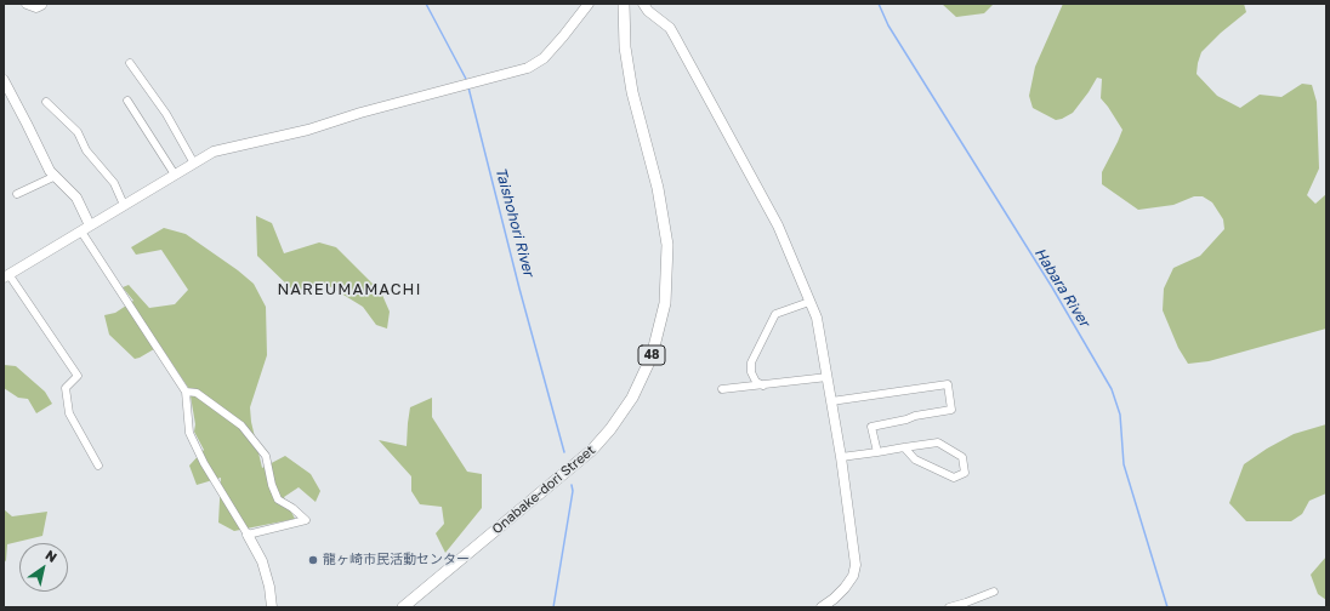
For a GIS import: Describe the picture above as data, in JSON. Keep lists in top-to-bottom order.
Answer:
{
  "streets": {
    "main road": ["48", "Onabake-dori Street"]
  },
  "districts": ["NAREUMAMACHI"],
  "water": ["Taishohori River", "Habara River"],
  "places": ["龍ヶ崎市民活動センター"],
  "north": "top right"
}
